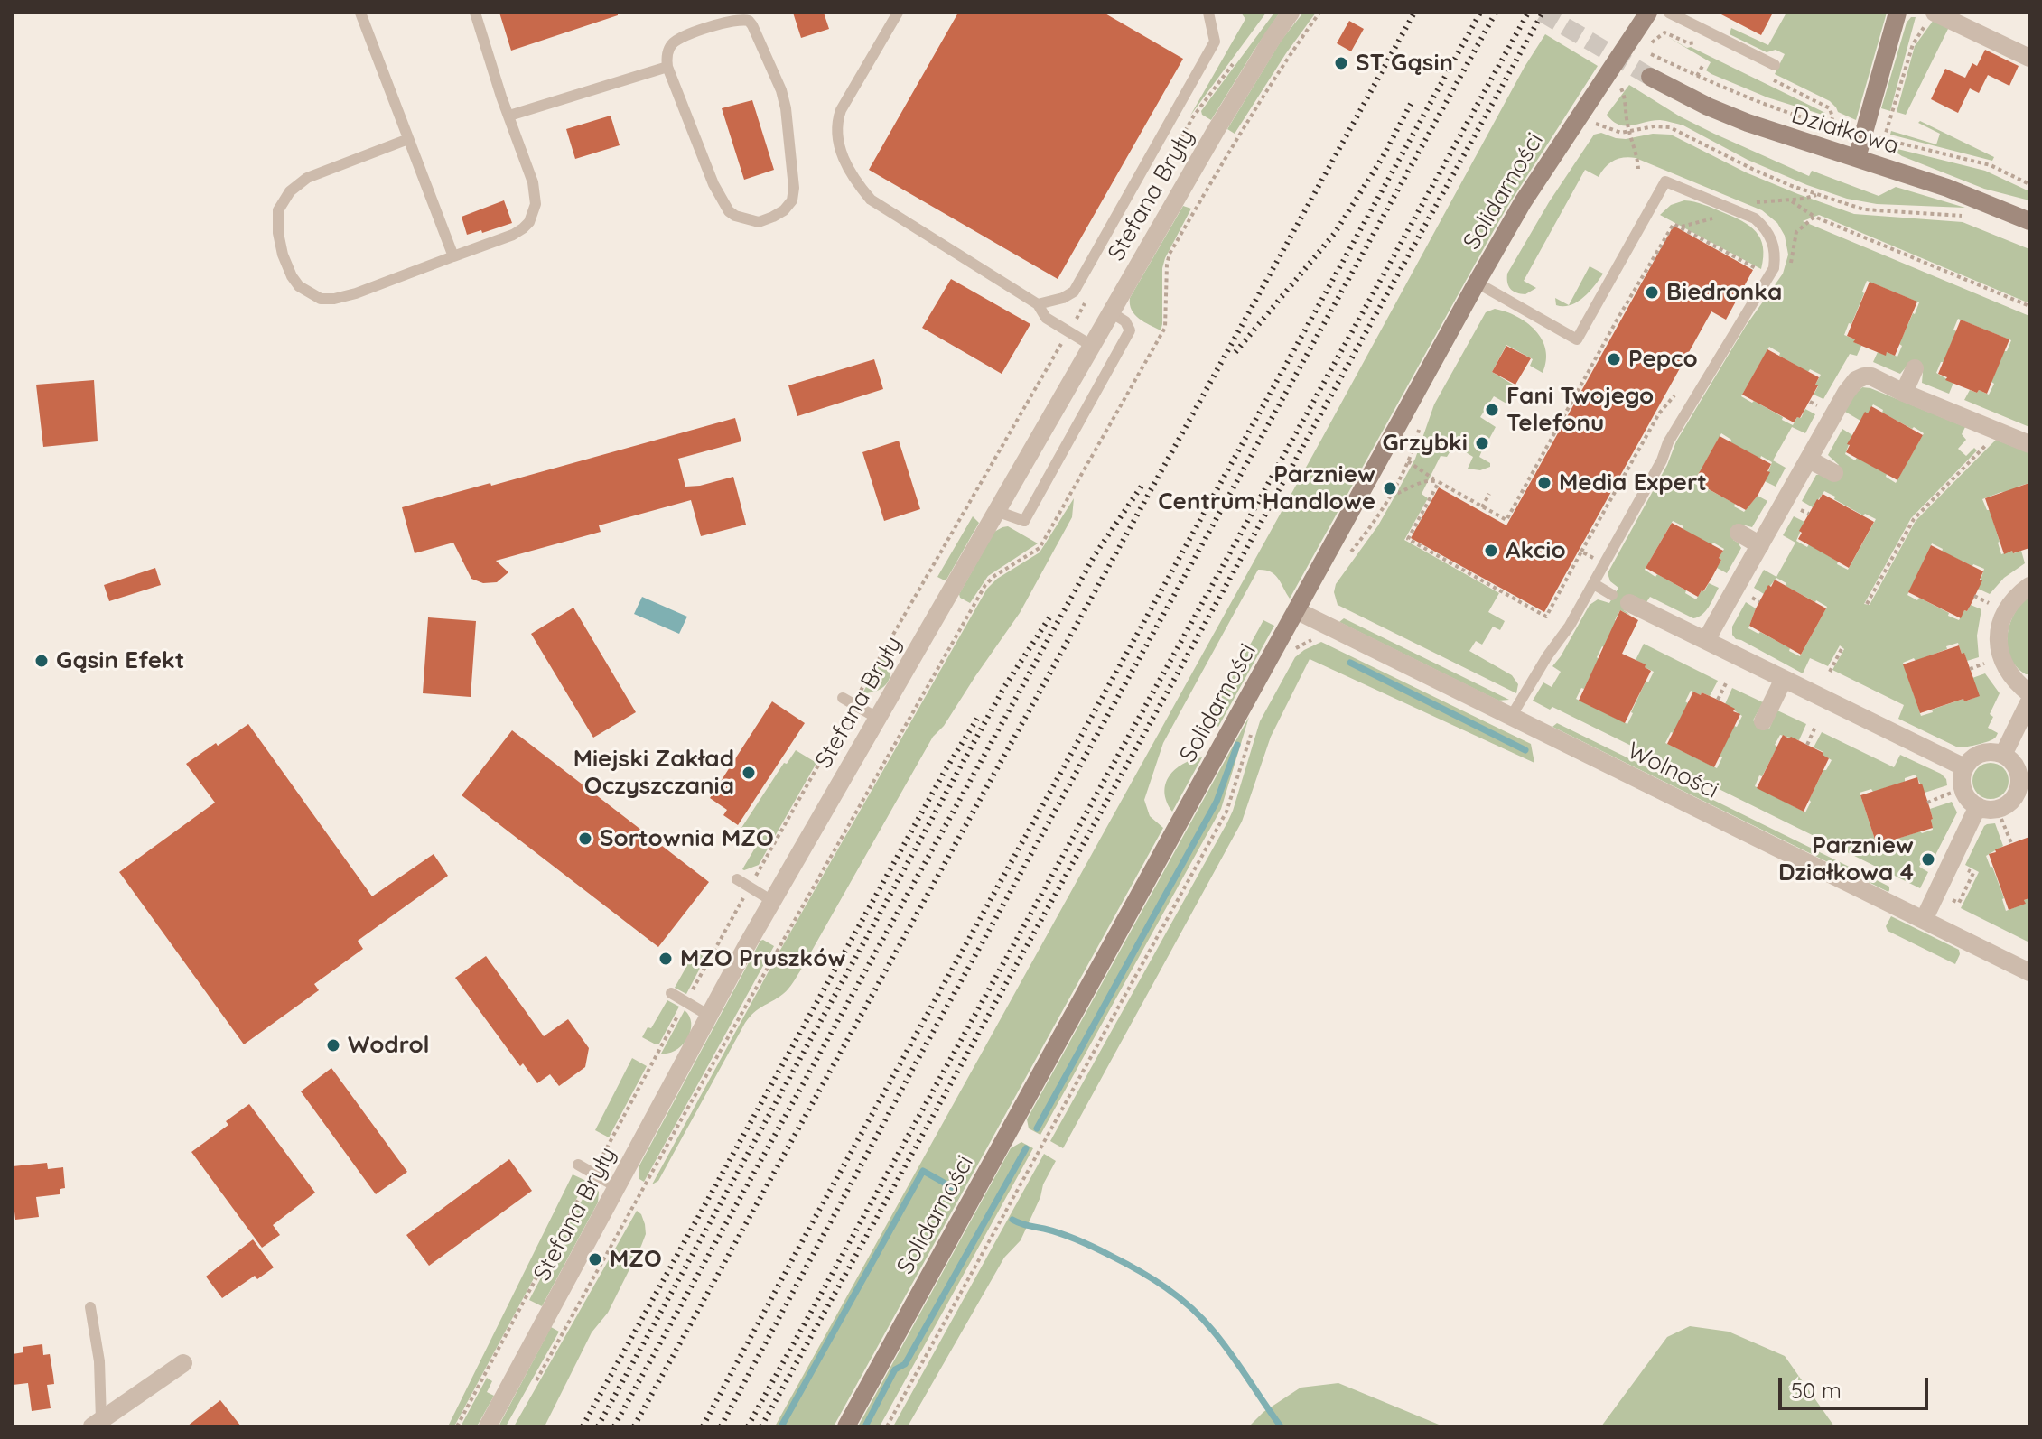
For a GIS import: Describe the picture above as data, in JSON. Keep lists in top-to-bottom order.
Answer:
{
  "streets": {
    "street": [
      "Działkowa",
      "Solidarności",
      "Stefana Bryły",
      "Wolności"
    ]
  },
  "crossings": [
    ["Solidarności", "Wolności"]
  ],
  "places": [
    "ST Gąsin",
    "Biedronka",
    "Pepco",
    "Fani Twojego Telefonu",
    "Grzybki",
    "Media Expert",
    "Parzniew Centrum Handlowe",
    "Akcio",
    "Gąsin Efekt",
    "Miejski Zakład Oczyszczania",
    "Sortownia MZO",
    "Parzniew Działkowa 4",
    "MZO Pruszków",
    "Wodrol",
    "MZO"
  ],
  "scale_bar": "50 m"
}
